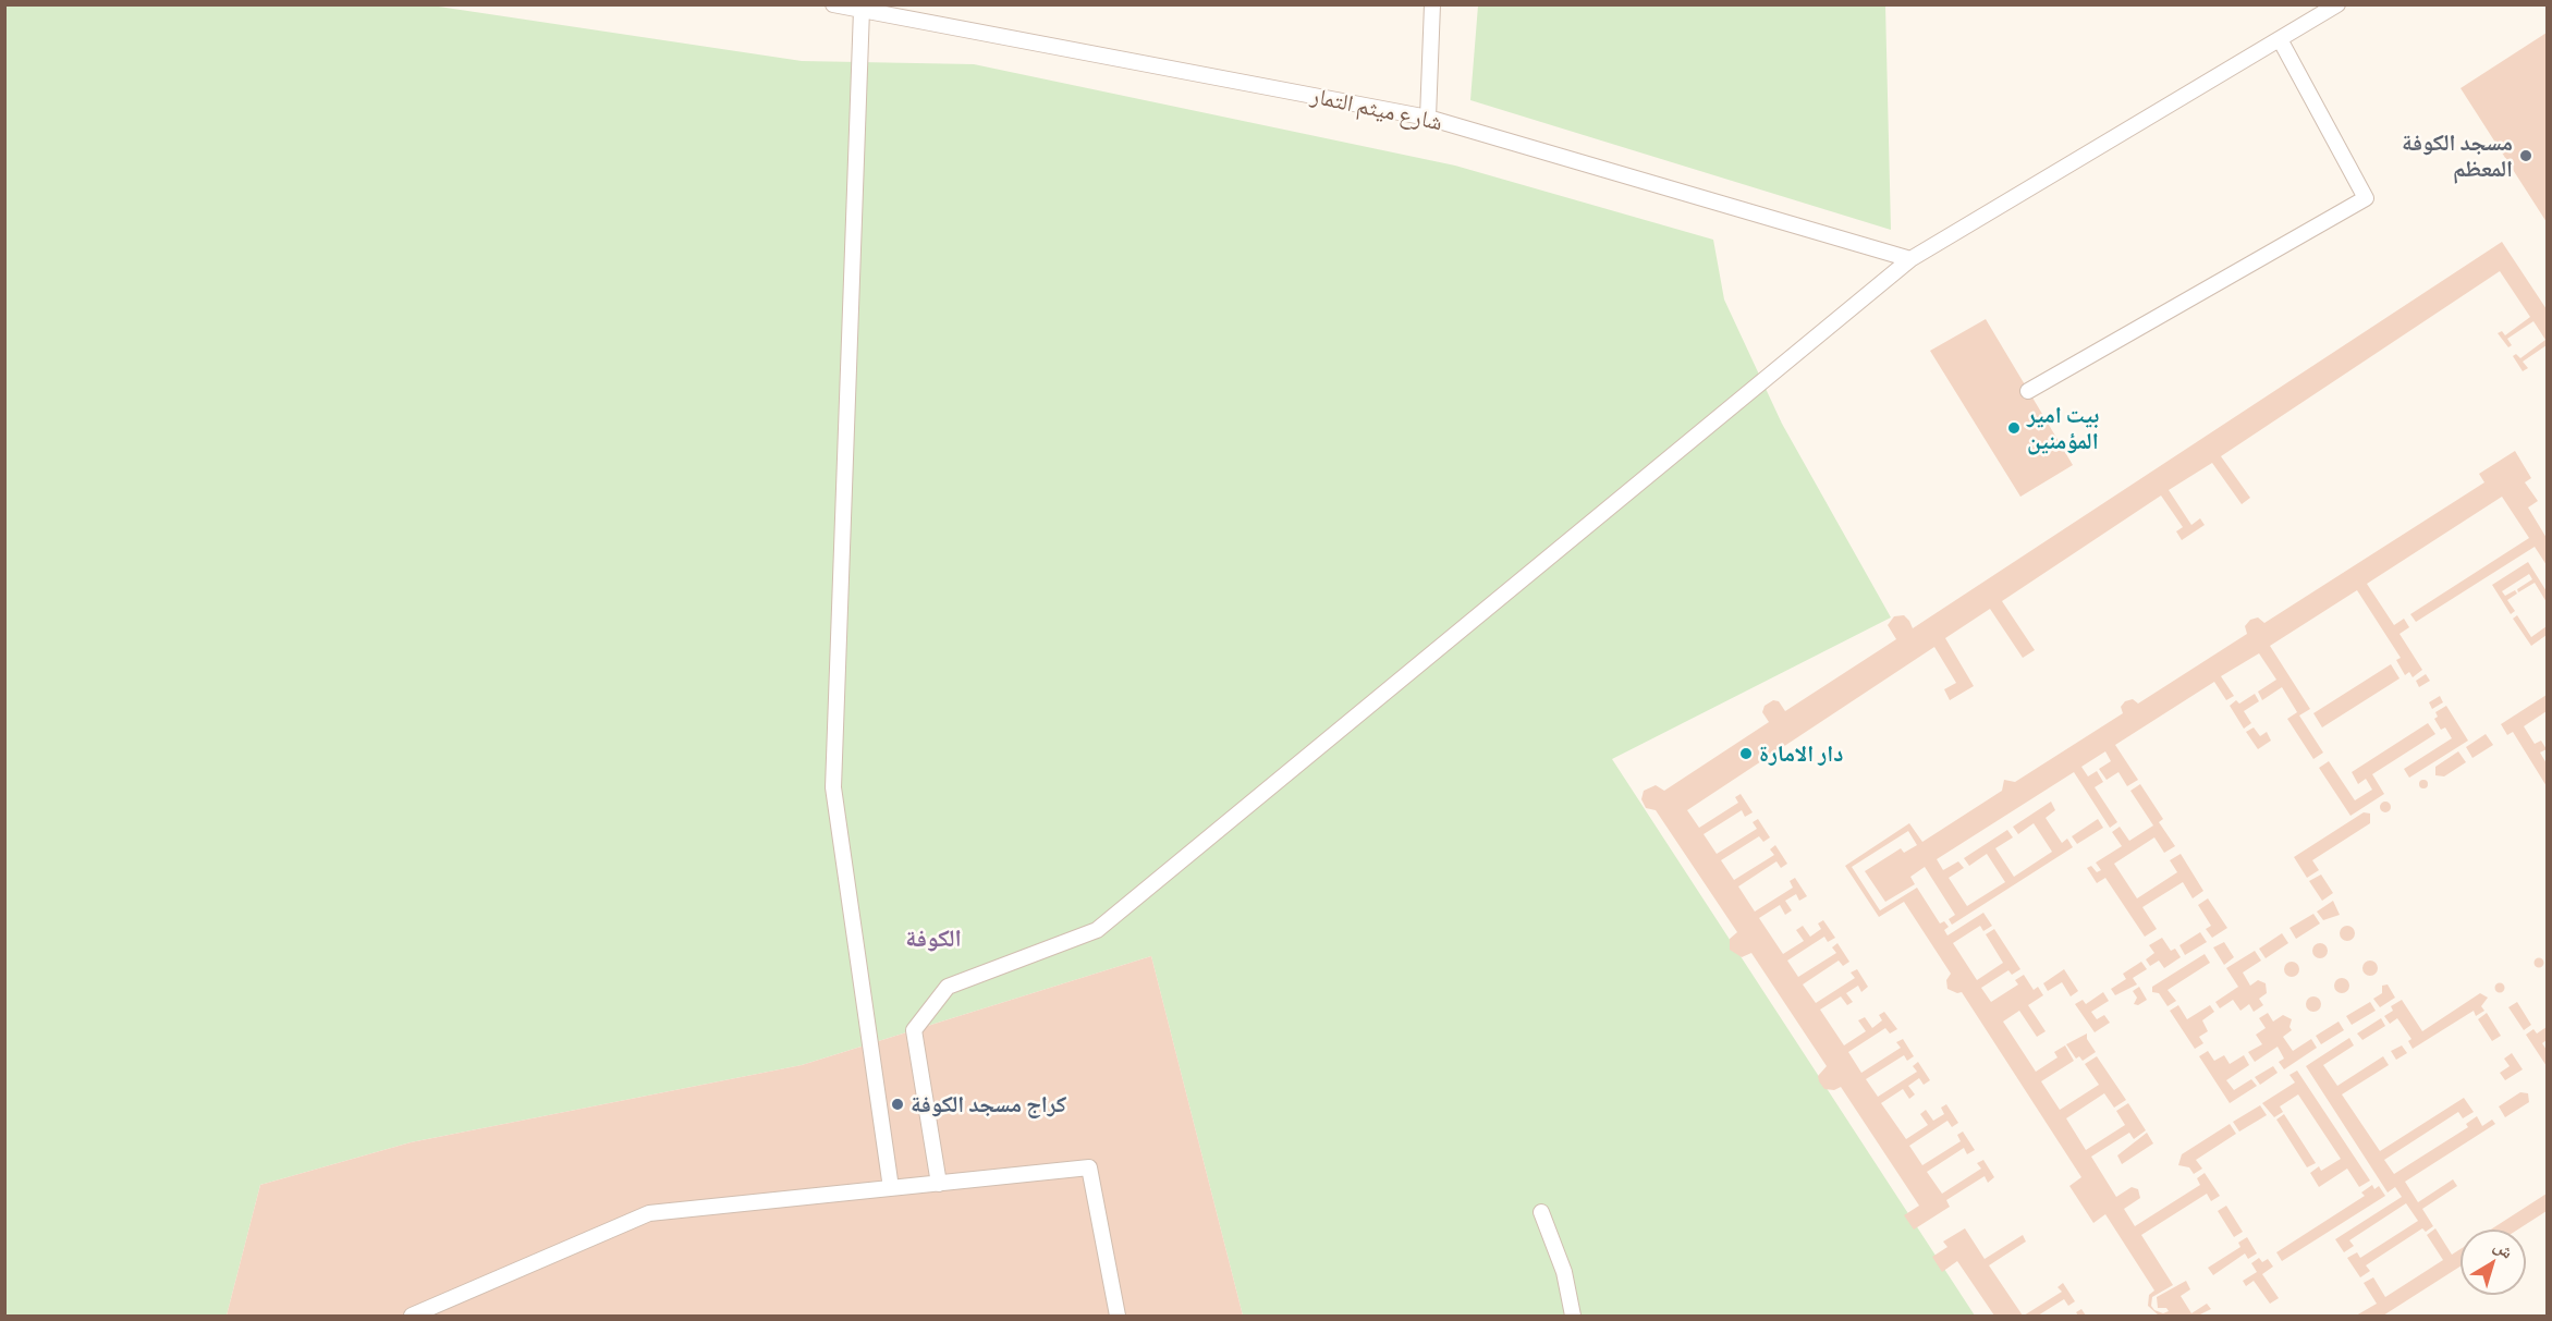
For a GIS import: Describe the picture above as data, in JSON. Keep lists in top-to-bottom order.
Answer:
{
  "streets": {
    "lane": ["شارع ميثم التمار"]
  },
  "districts": ["الكوفة"],
  "places": [
    "مسجد الكوفة المعظم",
    "بيت امير المؤمنين",
    "دار الامارة",
    "كراج مسجد الكوفة"
  ],
  "north": "top right"
}
